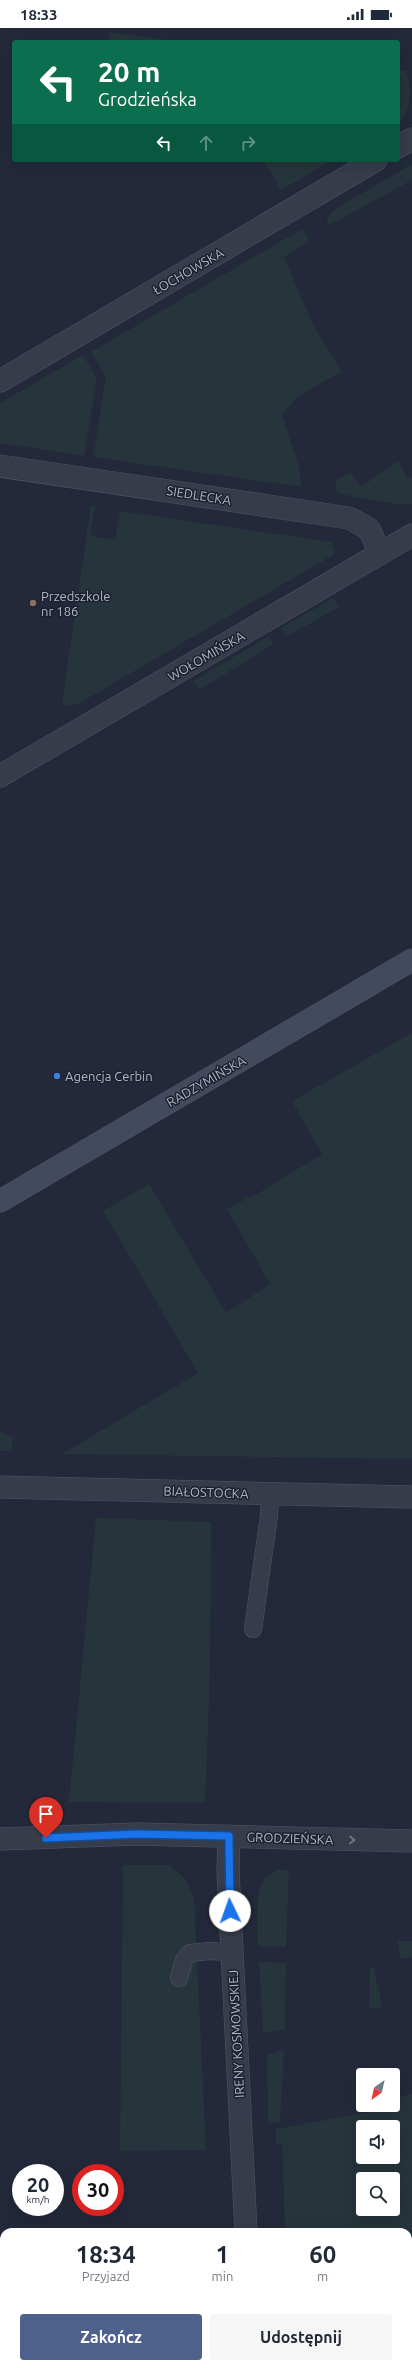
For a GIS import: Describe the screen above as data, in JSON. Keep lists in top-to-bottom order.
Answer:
{
  "streets": {
    "street": [
      "ŁOCHOWSKA",
      "SIEDLECKA",
      "WOŁOMIŃSKA",
      "RADZYMIŃSKA",
      "BIAŁOSTOCKA",
      "GRODZIEŃSKA",
      "IRENY KOSMOWSKIEJ"
    ]
  },
  "crossings": [
    ["SIEDLECKA", "WOŁOMIŃSKA"],
    ["GRODZIEŃSKA", "IRENY KOSMOWSKIEJ"]
  ],
  "one_way": ["GRODZIEŃSKA"],
  "places": ["Przedszkole nr 186", "Agencja Cerbin"],
  "north": "bottom left",
  "page": {
    "status": "18:33",
    "turn": ["20 m", "Grodzieńska"],
    "speed": "20 km/h",
    "limit": "30",
    "eta": [
      "18:34",
      "Przyjazd",
      "1",
      "min",
      "60",
      "m"
    ],
    "buttons": ["Zakończ", "Udostępnij"]
  }
}
